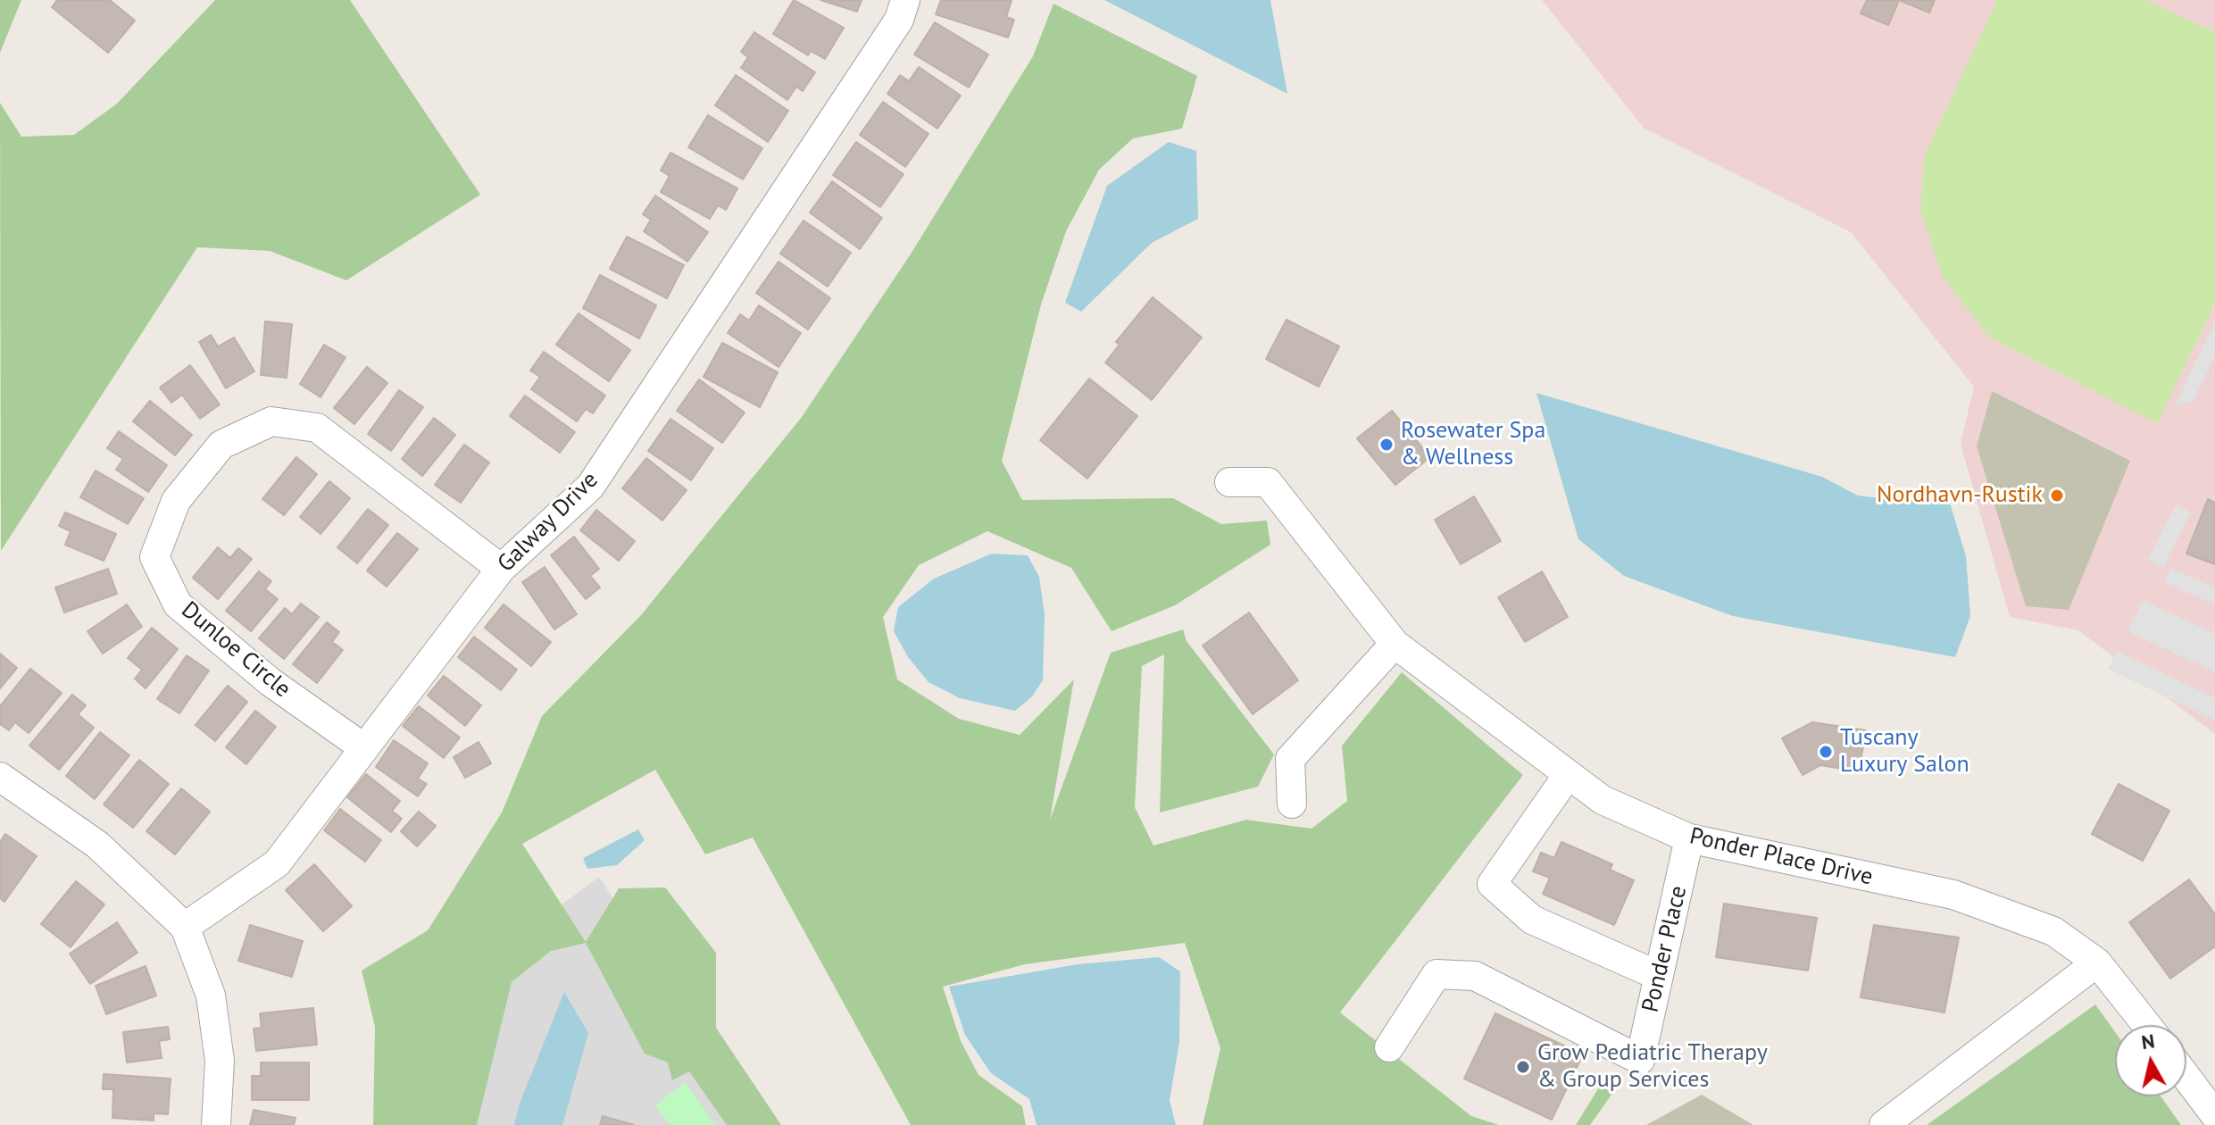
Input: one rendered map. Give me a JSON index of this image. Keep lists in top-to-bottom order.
{
  "streets": {
    "street": [
      "Galway Drive",
      "Dunloe Circle",
      "Ponder Place Drive",
      "Ponder Place"
    ]
  },
  "crossings": [
    ["Galway Drive", "Dunloe Circle"],
    ["Ponder Place Drive", "Ponder Place"]
  ],
  "places": [
    "Rosewater Spa & Wellness",
    "Nordhavn-Rustik",
    "Tuscany Luxury Salon",
    "Grow Pediatric Therapy & Group Services"
  ],
  "north": "top"
}
